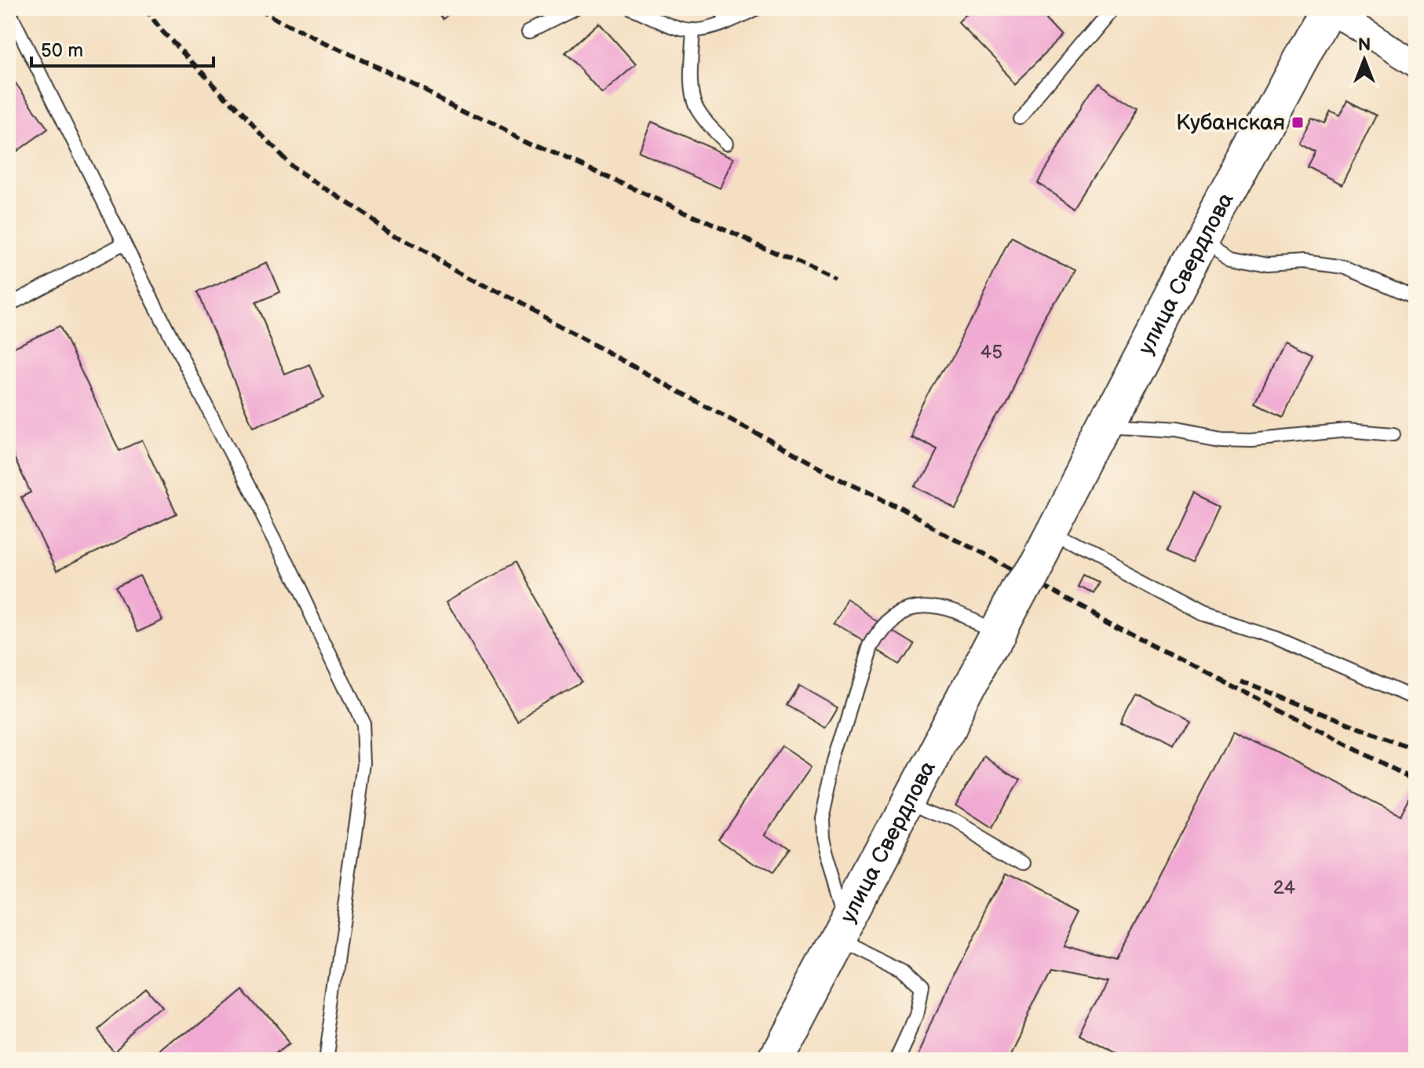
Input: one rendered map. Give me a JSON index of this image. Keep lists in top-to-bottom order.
{
  "streets": {
    "main road": ["улица Свердлова"]
  },
  "places": {
    "transit": ["Кубанская"]
  },
  "house_numbers": ["45", "24"],
  "scale_bar": "50 m",
  "north": "top"
}
